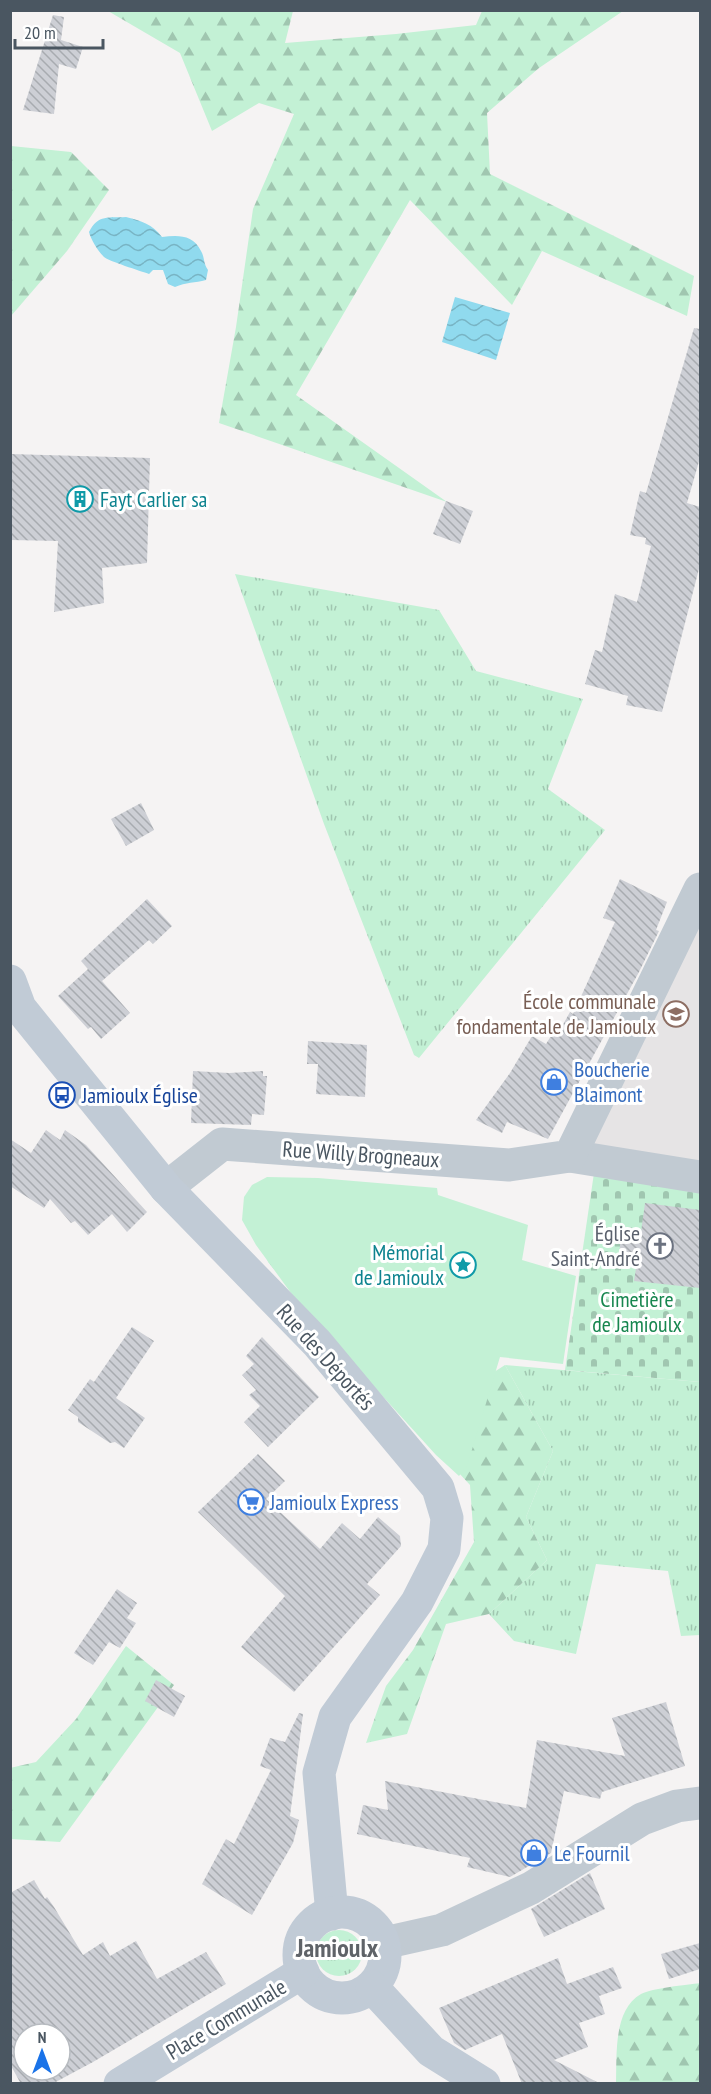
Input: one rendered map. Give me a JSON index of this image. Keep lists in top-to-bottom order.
{
  "streets": {
    "street": ["Rue Willy Brogneaux", "Rue des Déportés", "Place Communale"]
  },
  "crossings": [
    ["Rue Willy Brogneaux", "Rue des Déportés"],
    ["Rue des Déportés", "Place Communale"]
  ],
  "districts": ["Jamioulx"],
  "parks": ["Cimetière de Jamioulx"],
  "places": {
    "building": ["Fayt Carlier sa"],
    "school or university": ["École communale fondamentale de Jamioulx"],
    "shop": ["Boucherie Blaimont", "Le Fournil"],
    "bus stop": ["Jamioulx Église"],
    "church": ["Église Saint-André"],
    "place": ["Mémorial de Jamioulx"],
    "supermarket": ["Jamioulx Express"]
  },
  "scale_bar": "20 m",
  "north": "top"
}
